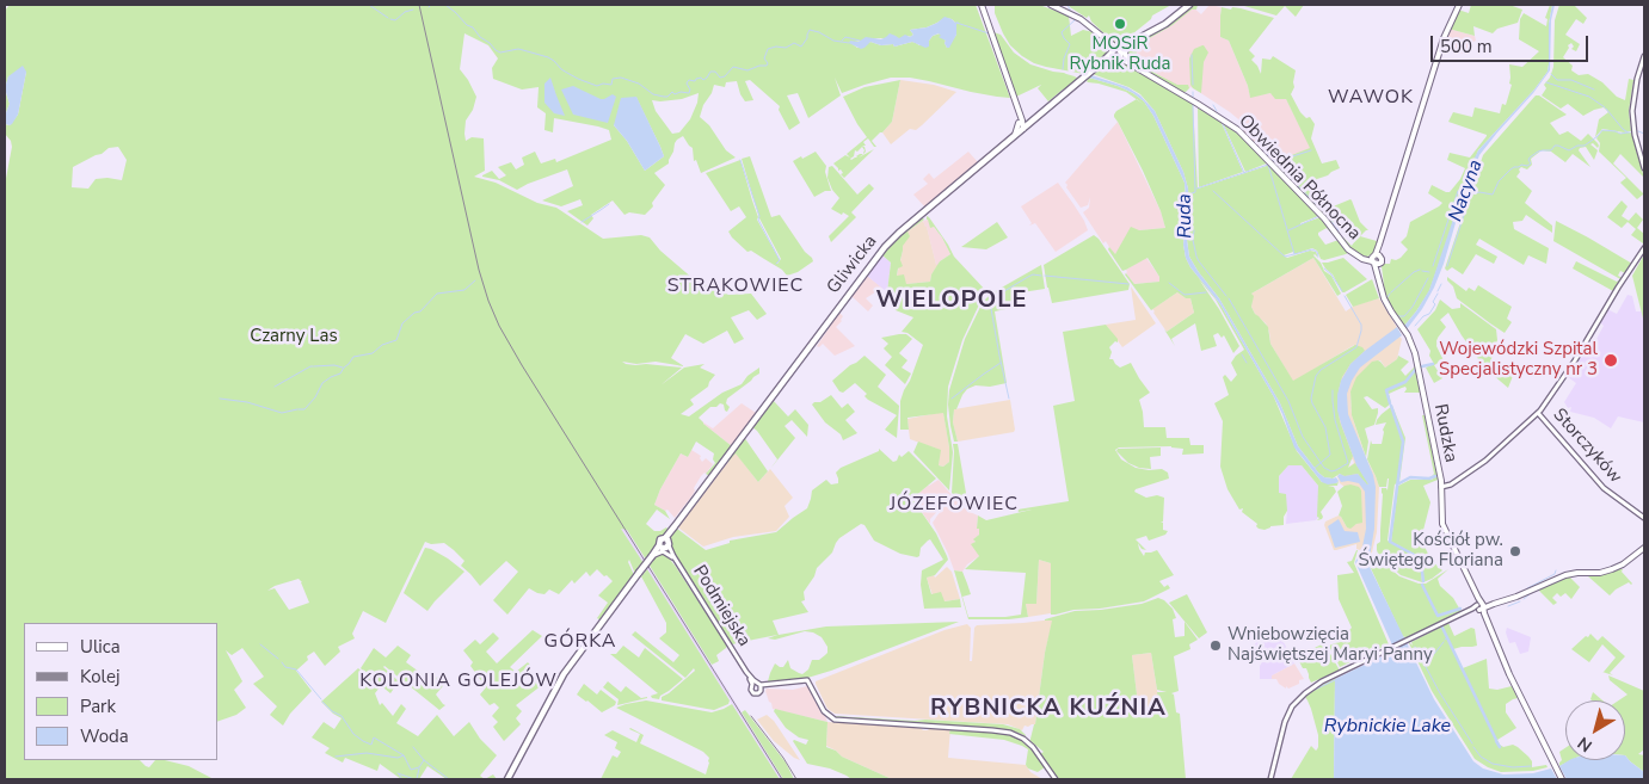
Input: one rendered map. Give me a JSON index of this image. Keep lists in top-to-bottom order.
{
  "streets": {
    "main road": ["Obwiednia Północna", "Gliwicka", "Rudzka"],
    "street": ["Storczyków", "Podmiejska"]
  },
  "crossings": [
    ["Obwiednia Północna", "Gliwicka"],
    ["Obwiednia Północna", "Rudzka"],
    ["Gliwicka", "Podmiejska"]
  ],
  "districts": [
    "WAWOK",
    "STRĄKOWIEC",
    "WIELOPOLE",
    "JÓZEFOWIEC",
    "GÓRKA",
    "KOLONIA GOLEJÓW",
    "RYBNICKA KUŹNIA"
  ],
  "water": ["Nacyna", "Ruda", "Rybnickie Lake"],
  "parks": ["Czarny Las"],
  "places": [
    "MOSiR Rybnik Ruda",
    "Wojewódzki Szpital Specjalistyczny nr 3",
    "Kościół pw. Świętego Floriana",
    "Wniebowzięcia Najświętszej Maryi Panny"
  ],
  "legend": [
    "Ulica",
    "Kolej",
    "Park",
    "Woda"
  ],
  "scale_bar": "500 m",
  "north": "bottom left"
}
